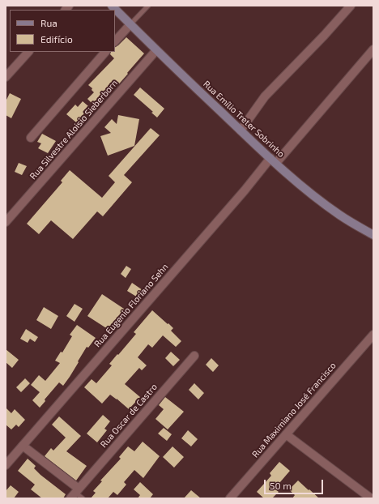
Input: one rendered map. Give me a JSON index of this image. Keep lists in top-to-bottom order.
{
  "streets": {
    "main road": ["Rua Emílio Treter Sobrinho"],
    "street": [
      "Rua Silvestre Aloisio Sieberborn",
      "Rua Eugenio Floriano Sehn",
      "Rua Maximiano José Francisco",
      "Rua Oscar de Castro"
    ]
  },
  "crossings": [
    ["Rua Emílio Treter Sobrinho", "Rua Silvestre Aloisio Sieberborn"],
    ["Rua Emílio Treter Sobrinho", "Rua Eugenio Floriano Sehn"]
  ],
  "legend": ["Rua", "Edifício"],
  "scale_bar": "50 m"
}
